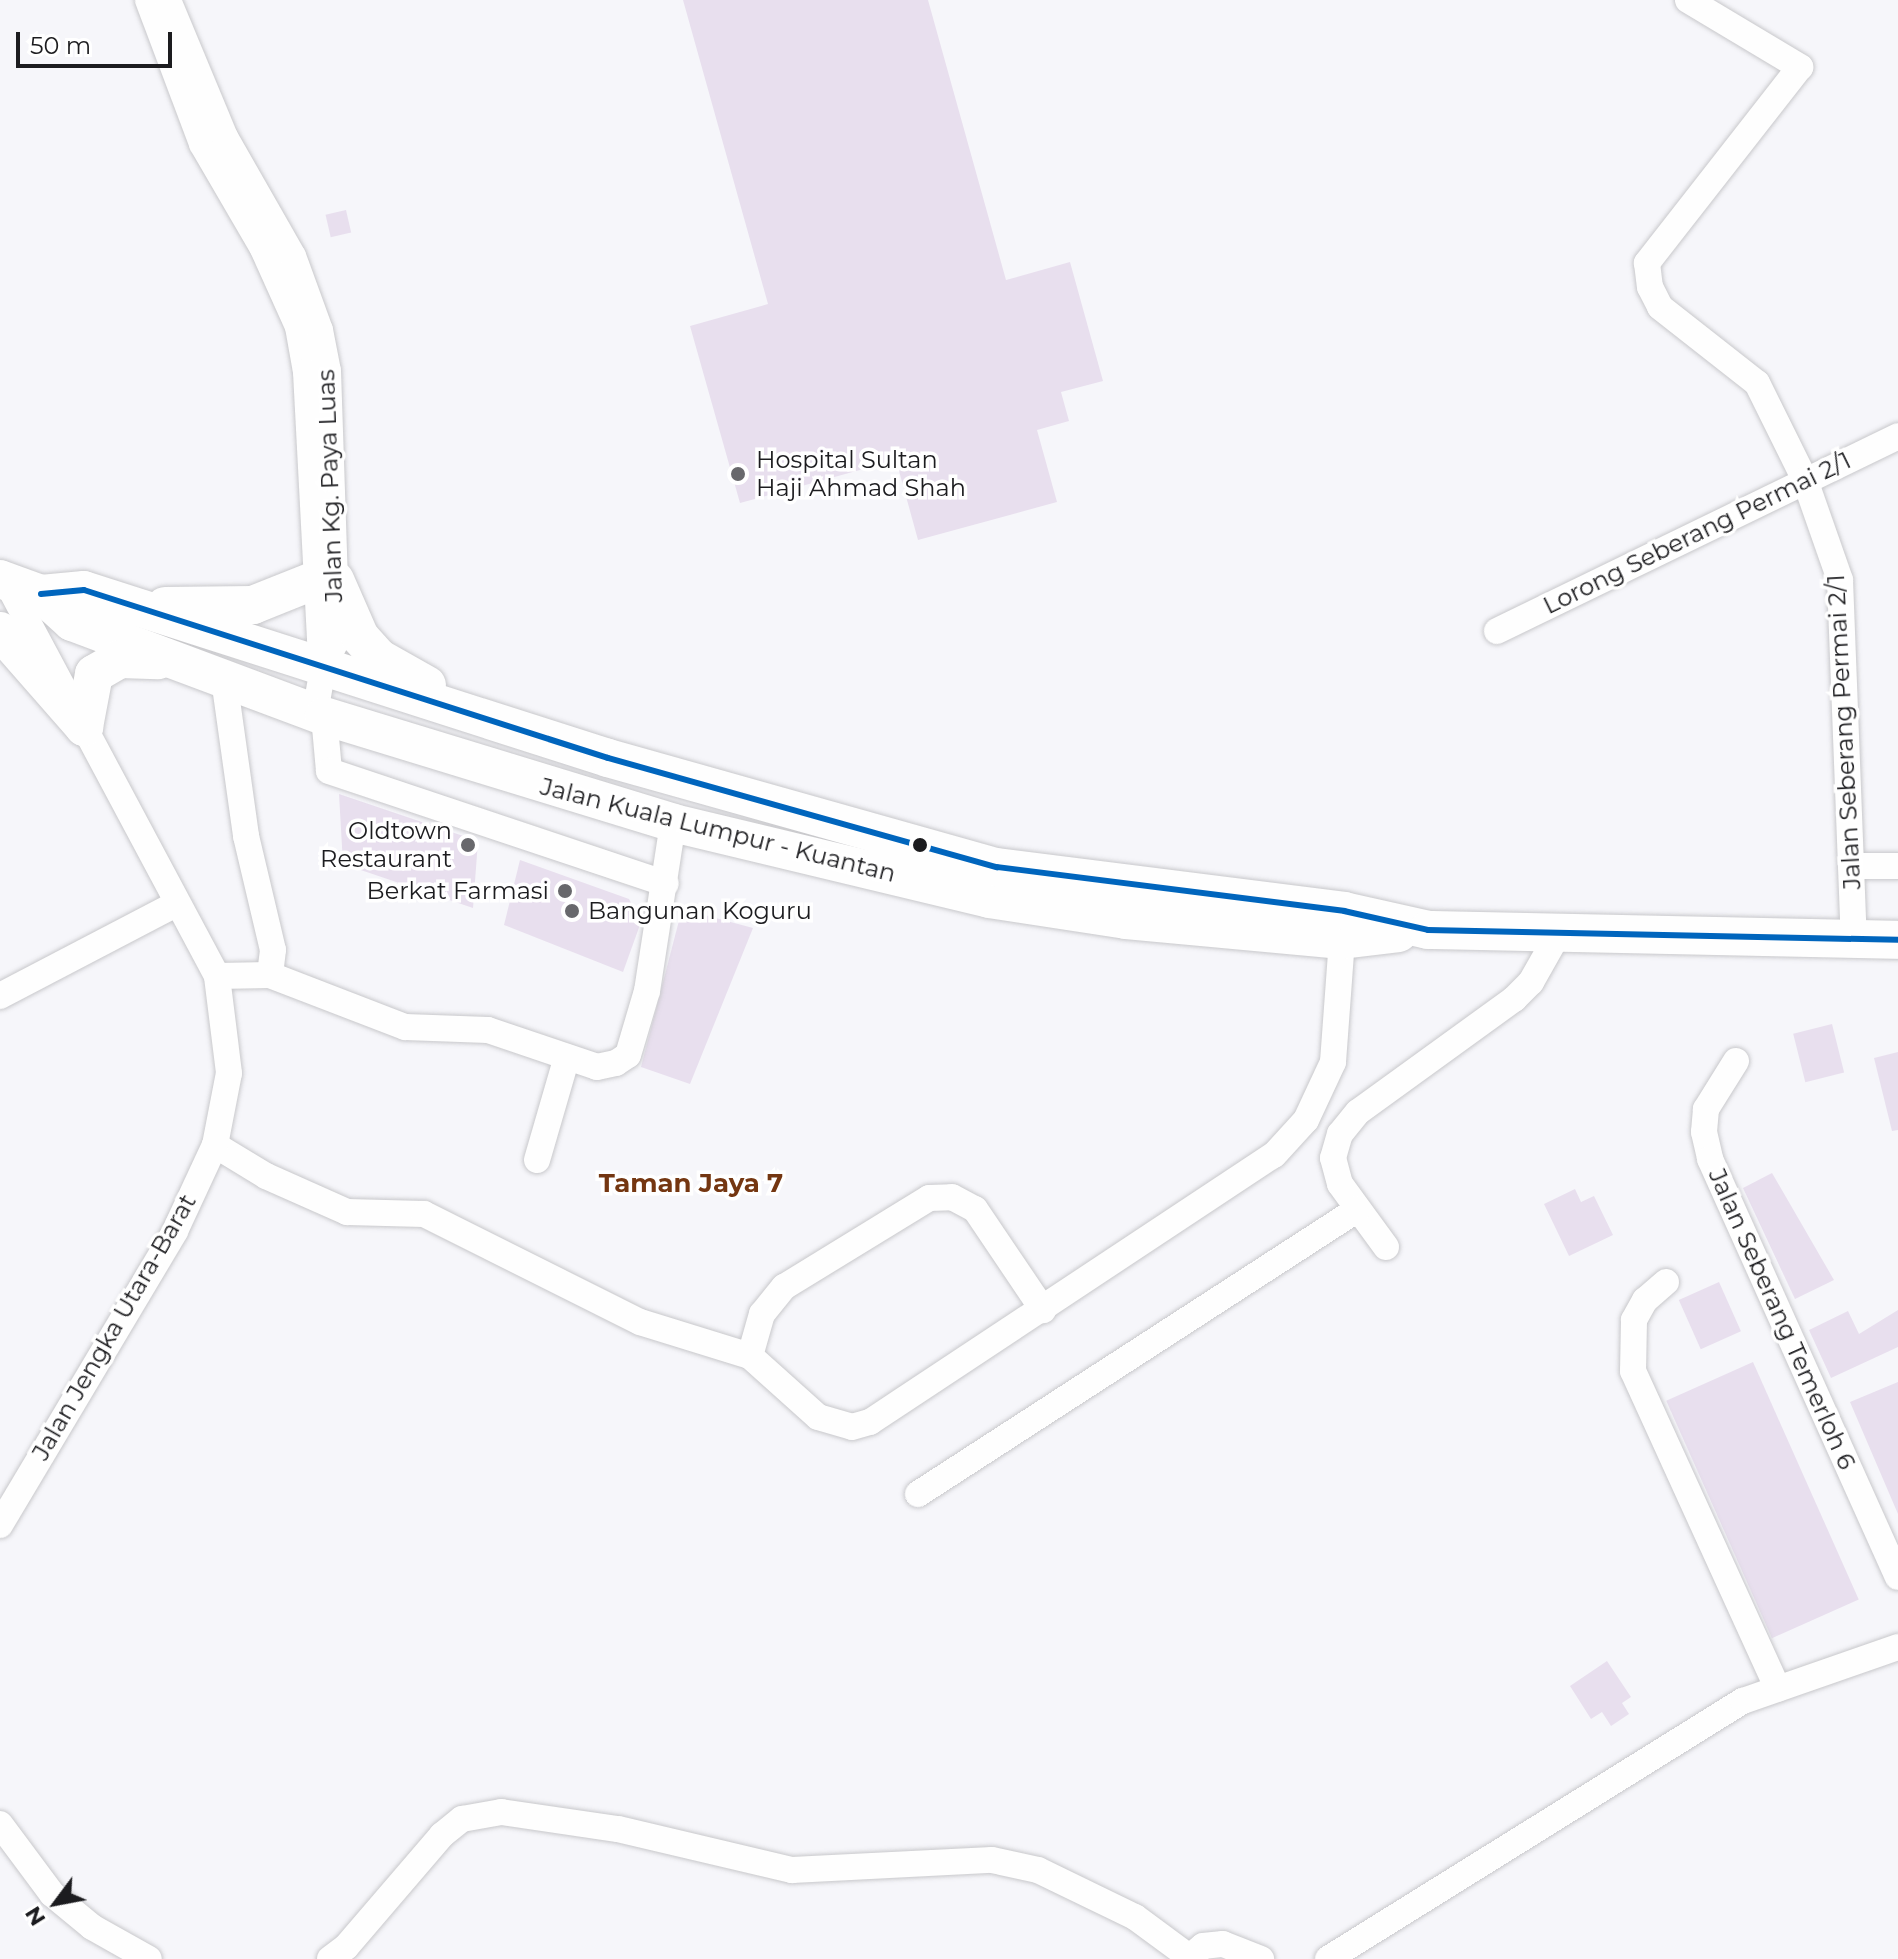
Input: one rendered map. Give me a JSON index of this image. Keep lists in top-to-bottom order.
{
  "streets": {
    "highway": ["Jalan Kuala Lumpur - Kuantan"],
    "street": [
      "Jalan Kg. Paya Luas",
      "Lorong Seberang Permai 2/1",
      "Jalan Seberang Permai 2/1",
      "Jalan Seberang Temerloh 6",
      "Jalan Jengka Utara-Barat"
    ]
  },
  "crossings": [
    ["Jalan Kg. Paya Luas", "Jalan Kuala Lumpur - Kuantan"],
    ["Lorong Seberang Permai 2/1", "Jalan Seberang Permai 2/1"],
    ["Jalan Seberang Permai 2/1", "Jalan Kuala Lumpur - Kuantan"],
    ["Jalan Kuala Lumpur - Kuantan", "Jalan Jengka Utara-Barat"]
  ],
  "districts": ["Taman Jaya 7"],
  "places": [
    "Hospital Sultan Haji Ahmad Shah",
    "Oldtown Restaurant",
    "Berkat Farmasi",
    "Bangunan Koguru"
  ],
  "scale_bar": "50 m",
  "north": "bottom left"
}
